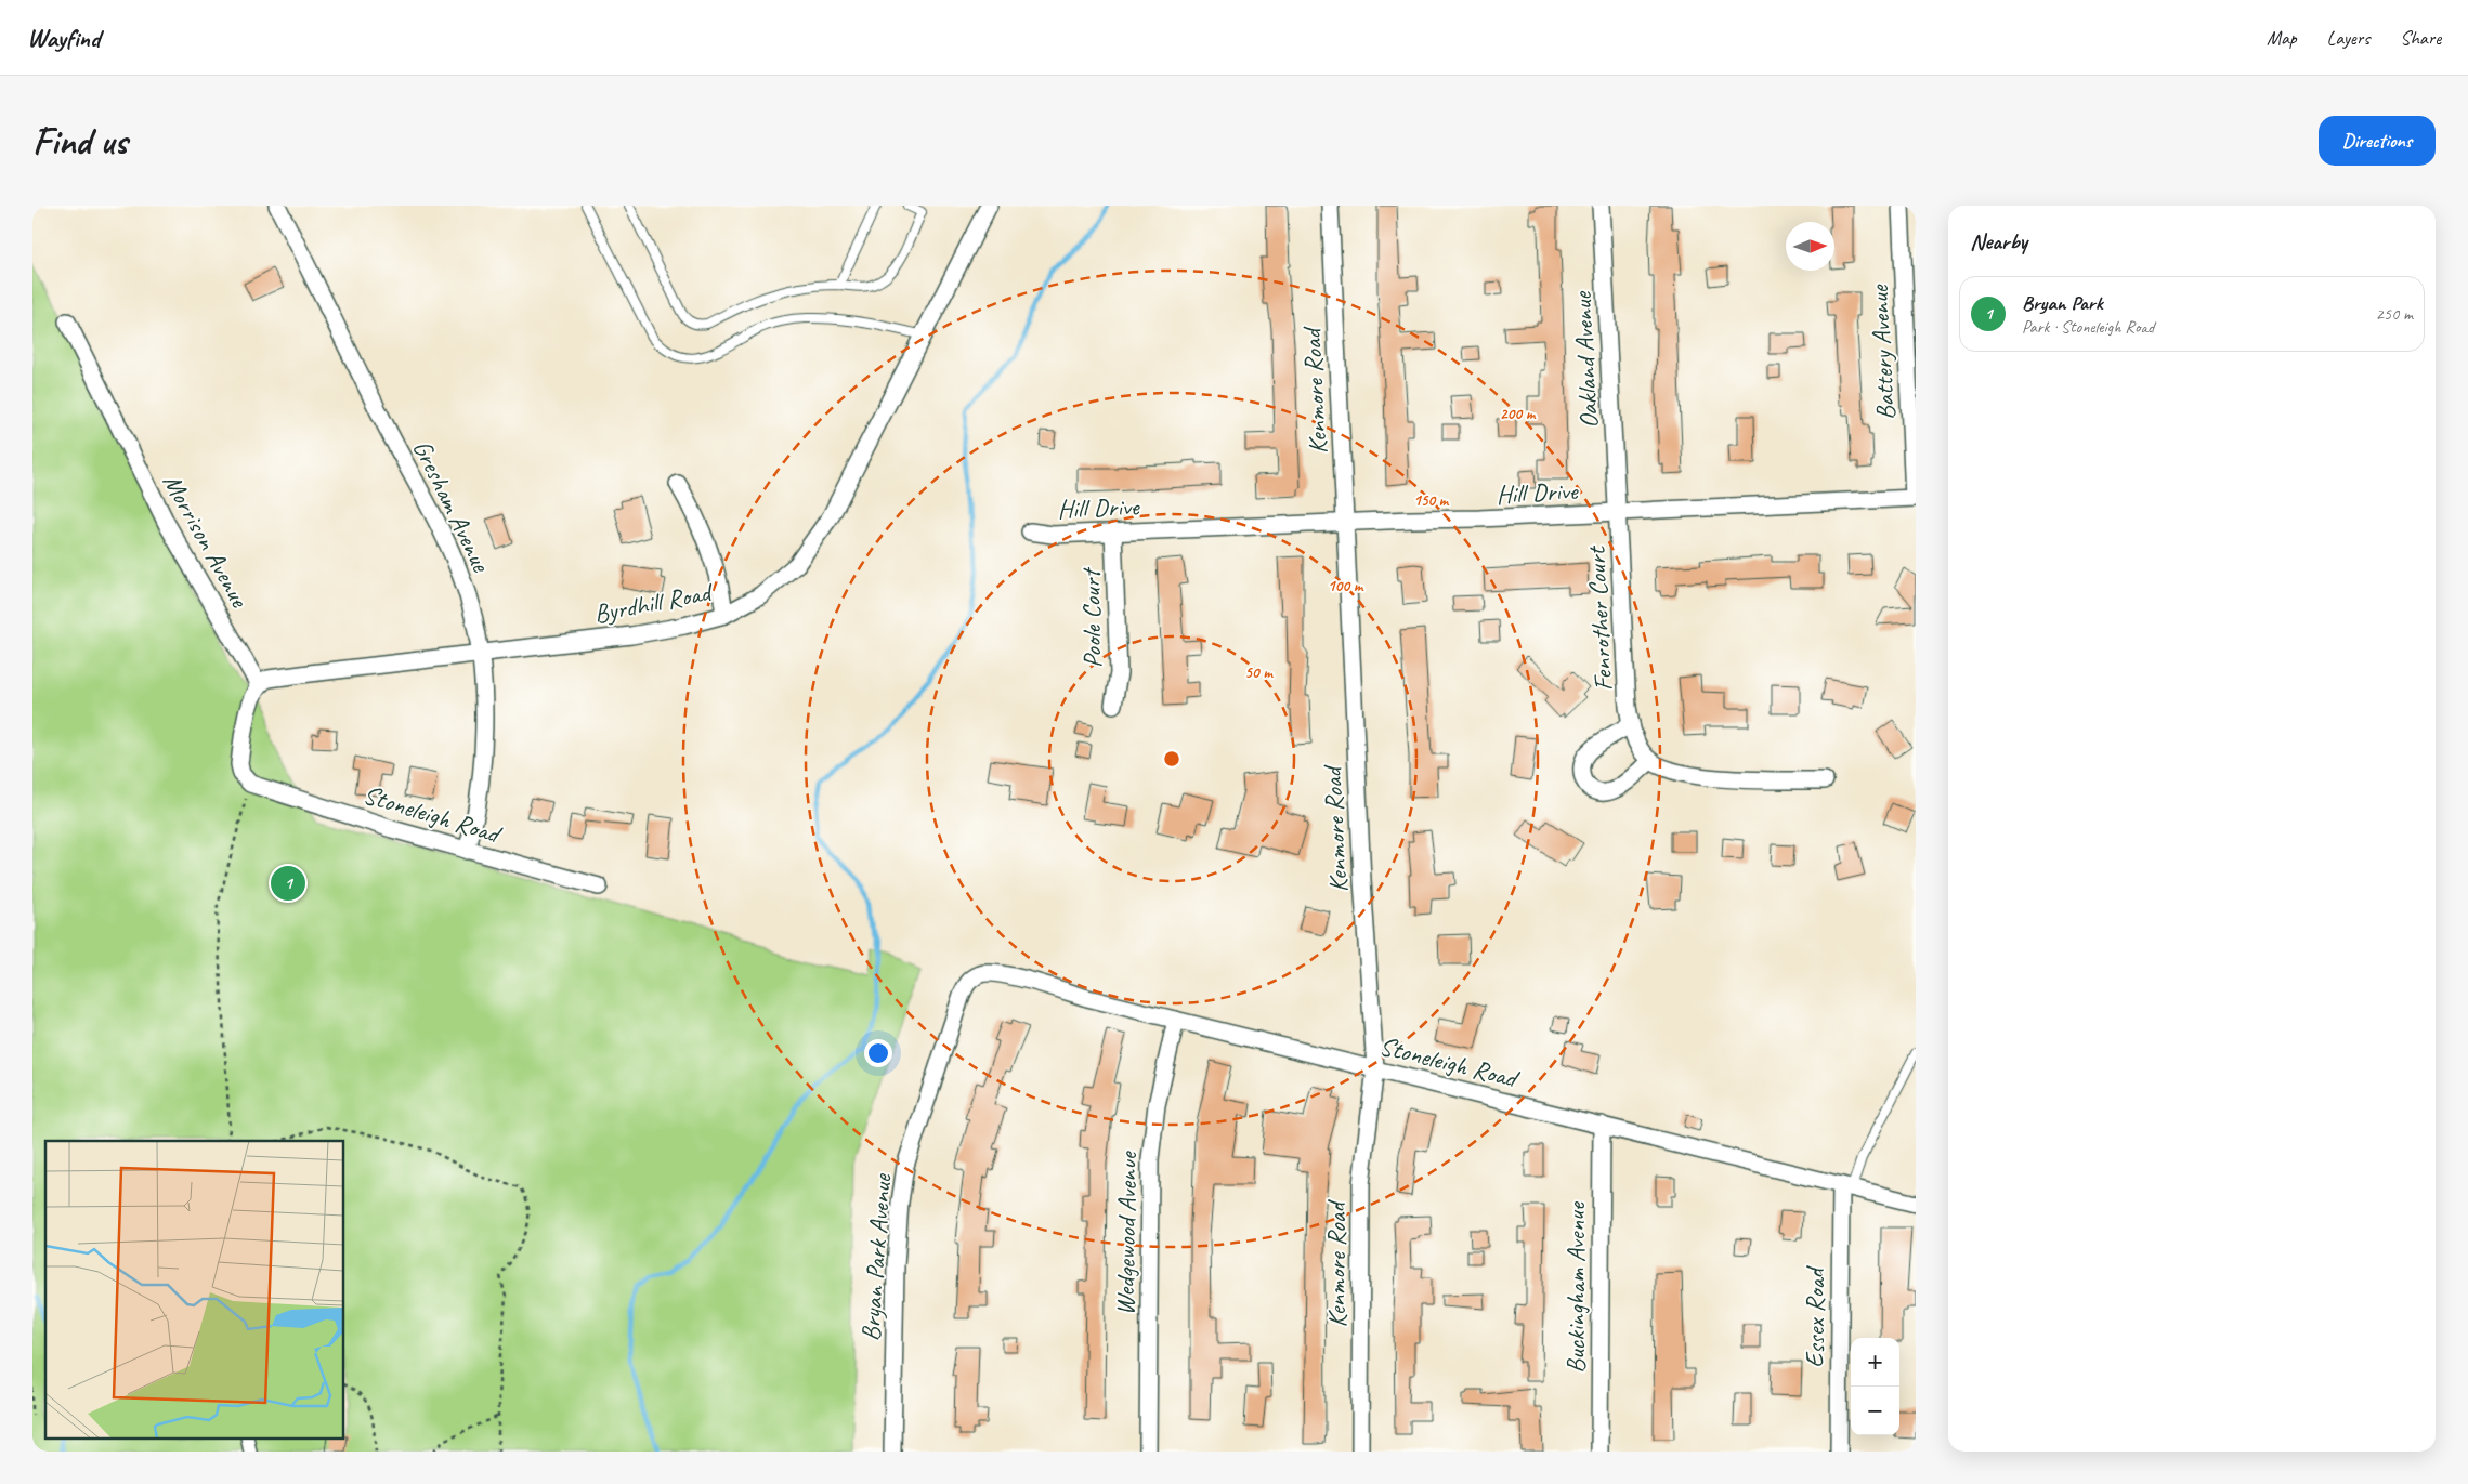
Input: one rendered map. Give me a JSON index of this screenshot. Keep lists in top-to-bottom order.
{
  "streets": {
    "street": [
      "Battery Avenue",
      "Oakland Avenue",
      "Kenmore Road",
      "Hill Drive",
      "Gresham Avenue",
      "Morrison Avenue",
      "Byrdhill Road",
      "Poole Court",
      "Fenrother Court",
      "Stoneleigh Road",
      "Wedgewood Avenue",
      "Bryan Park Avenue",
      "Buckingham Avenue",
      "Essex Road"
    ]
  },
  "crossings": [
    ["Battery Avenue", "Hill Drive"],
    ["Oakland Avenue", "Hill Drive"],
    ["Oakland Avenue", "Fenrother Court"],
    ["Kenmore Road", "Hill Drive"],
    ["Kenmore Road", "Stoneleigh Road"],
    ["Hill Drive", "Poole Court"],
    ["Hill Drive", "Fenrother Court"],
    ["Gresham Avenue", "Byrdhill Road"],
    ["Gresham Avenue", "Stoneleigh Road"],
    ["Morrison Avenue", "Byrdhill Road"],
    ["Stoneleigh Road", "Wedgewood Avenue"],
    ["Stoneleigh Road", "Bryan Park Avenue"],
    ["Stoneleigh Road", "Buckingham Avenue"],
    ["Stoneleigh Road", "Essex Road"]
  ],
  "north": "right",
  "page": {
    "header": "Wayfind",
    "nav": ["Map", "Layers", "Share"],
    "buttons": "Directions",
    "title": "Find us",
    "heading": "Nearby",
    "list": [
      {
        "mark": "1",
        "name": "Bryan Park",
        "note": "Park · Stoneleigh Road",
        "value": "250 m"
      }
    ],
    "pins": "1",
    "map_buttons": ["+", "−"]
  },
  "rings": [
    "200 m",
    "150 m",
    "100 m",
    "50 m"
  ]
}
